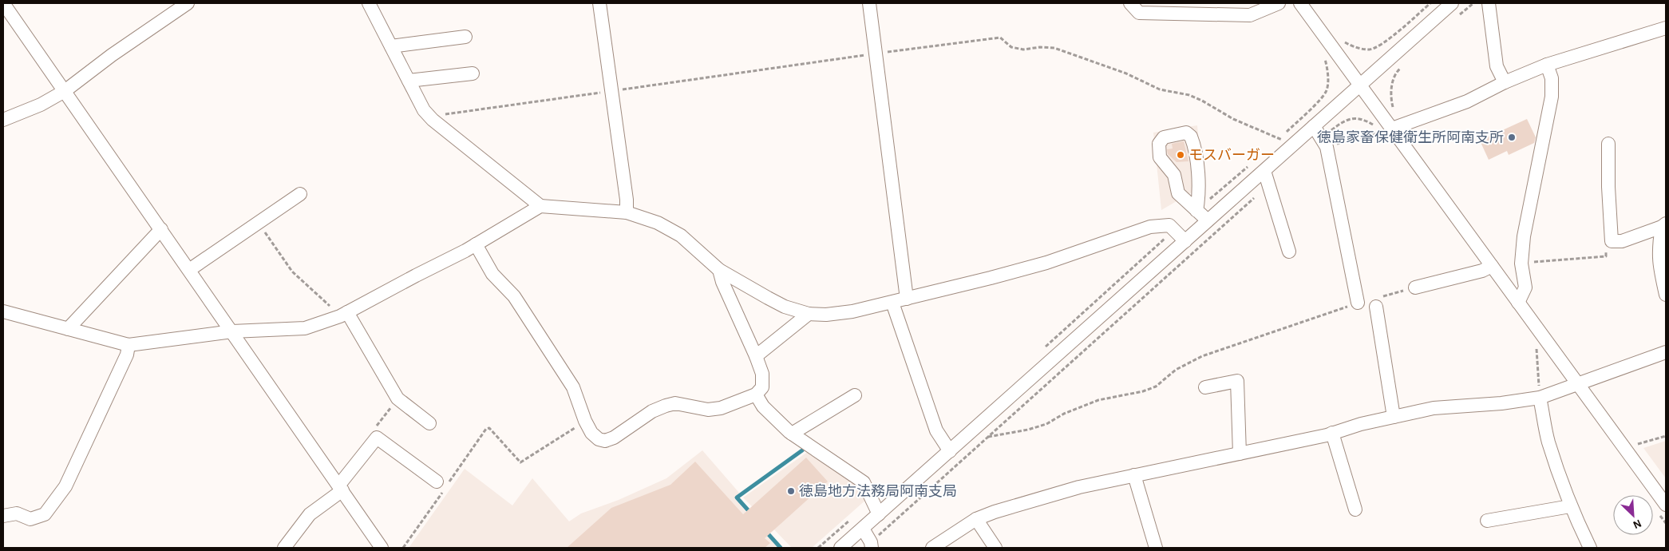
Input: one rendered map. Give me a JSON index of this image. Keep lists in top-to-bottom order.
{
  "places": ["徳島家畜保健衛生所阿南支所", "モスバーガー", "徳島地方法務局阿南支局"],
  "north": "bottom right"
}
